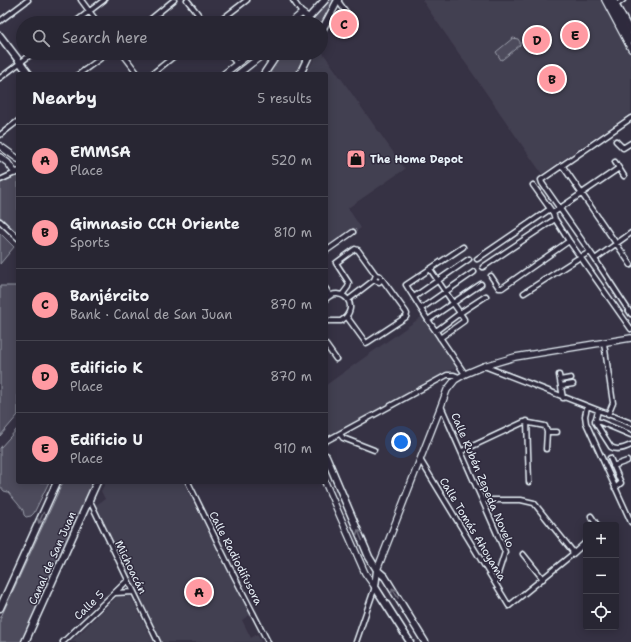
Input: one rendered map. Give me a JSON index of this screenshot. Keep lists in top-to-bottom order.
{
  "streets": {
    "main road": ["Canal de San Juan"],
    "street": [
      "Calle Rubén Zepeda Novelo",
      "Calle Tomás Ahoyama",
      "Calle Radiodifusora",
      "Michoacán",
      "Calle 5"
    ]
  },
  "crossings": [
    ["Calle Rubén Zepeda Novelo", "Calle Tomás Ahoyama"],
    ["Canal de San Juan", "Michoacán"],
    ["Michoacán", "Calle 5"]
  ],
  "places": {
    "shop": ["The Home Depot"]
  },
  "page": {
    "pins": [
      "C",
      "E",
      "D",
      "B",
      "A"
    ],
    "search": "Search here",
    "heading": ["Nearby", "5 results"],
    "list": [
      {
        "mark": "A",
        "name": "EMMSA",
        "note": "Place",
        "value": "520 m"
      },
      {
        "mark": "B",
        "name": "Gimnasio CCH Oriente",
        "note": "Sports",
        "value": "810 m"
      },
      {
        "mark": "C",
        "name": "Banjército",
        "note": "Bank · Canal de San Juan",
        "value": "870 m"
      },
      {
        "mark": "D",
        "name": "Edificio K",
        "note": "Place",
        "value": "870 m"
      },
      {
        "mark": "E",
        "name": "Edificio U",
        "note": "Place",
        "value": "910 m"
      }
    ],
    "map_buttons": ["+", "−"]
  }
}
